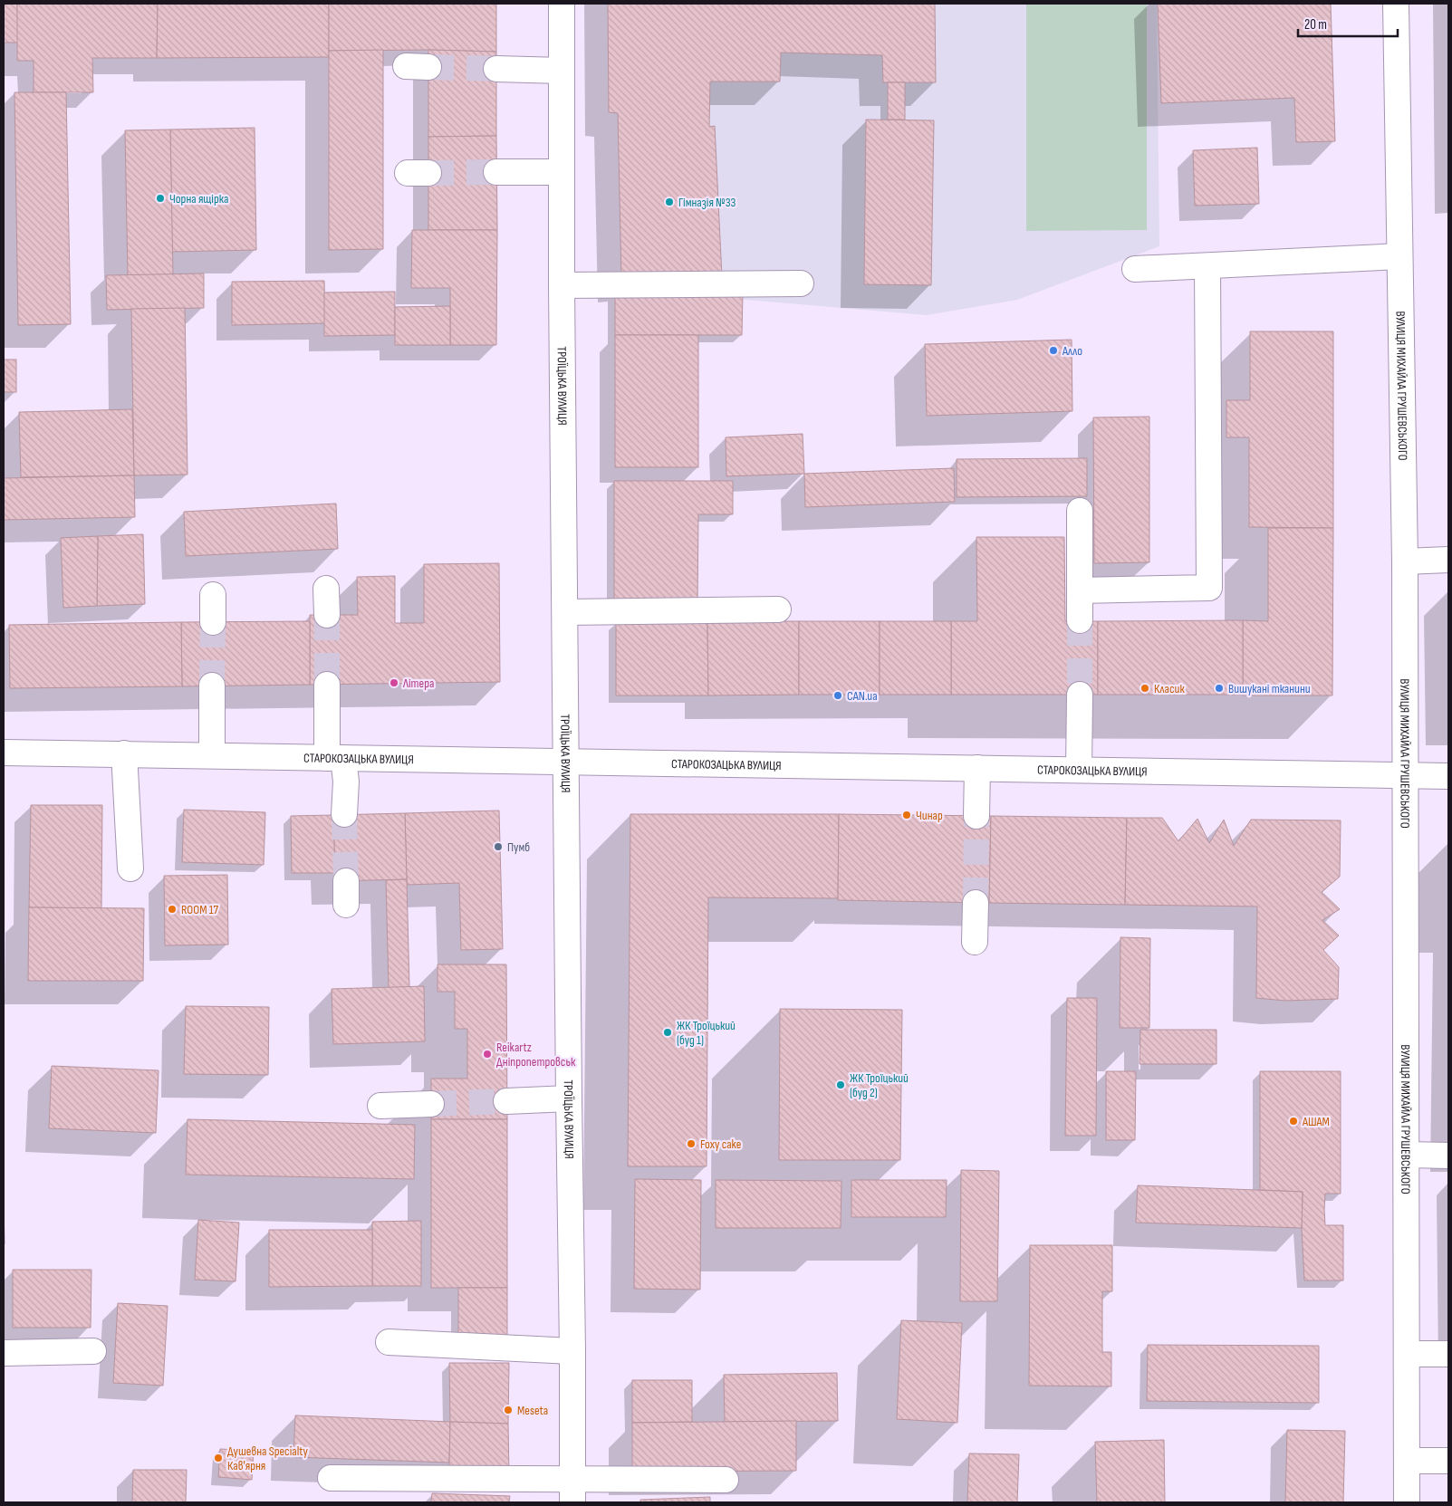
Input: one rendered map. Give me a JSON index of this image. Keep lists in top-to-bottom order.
{
  "streets": {
    "street": ["ТРОЇЦЬКА ВУЛИЦЯ", "ВУЛИЦЯ МИХАЙЛА ГРУШЕВСЬКОГО", "СТАРОКОЗАЦЬКА ВУЛИЦЯ"]
  },
  "crossings": [
    ["ТРОЇЦЬКА ВУЛИЦЯ", "СТАРОКОЗАЦЬКА ВУЛИЦЯ"],
    ["ВУЛИЦЯ МИХАЙЛА ГРУШЕВСЬКОГО", "СТАРОКОЗАЦЬКА ВУЛИЦЯ"]
  ],
  "places": [
    "Чорна ящірка",
    "Гімназія №33",
    "Алло",
    "Літера",
    "Класик",
    "Вишукані тканини",
    "CAN.ua",
    "Чинар",
    "Пумб",
    "ROOM 17",
    "ЖК Троїцький (буд 1)",
    "Reikartz Дніпропетровськ",
    "ЖК Троїцький (буд 2)",
    "АШАМ",
    "Foxy cake",
    "Meseta",
    "Душевна Specialty Кав'ярня"
  ],
  "scale_bar": "20 m"
}
